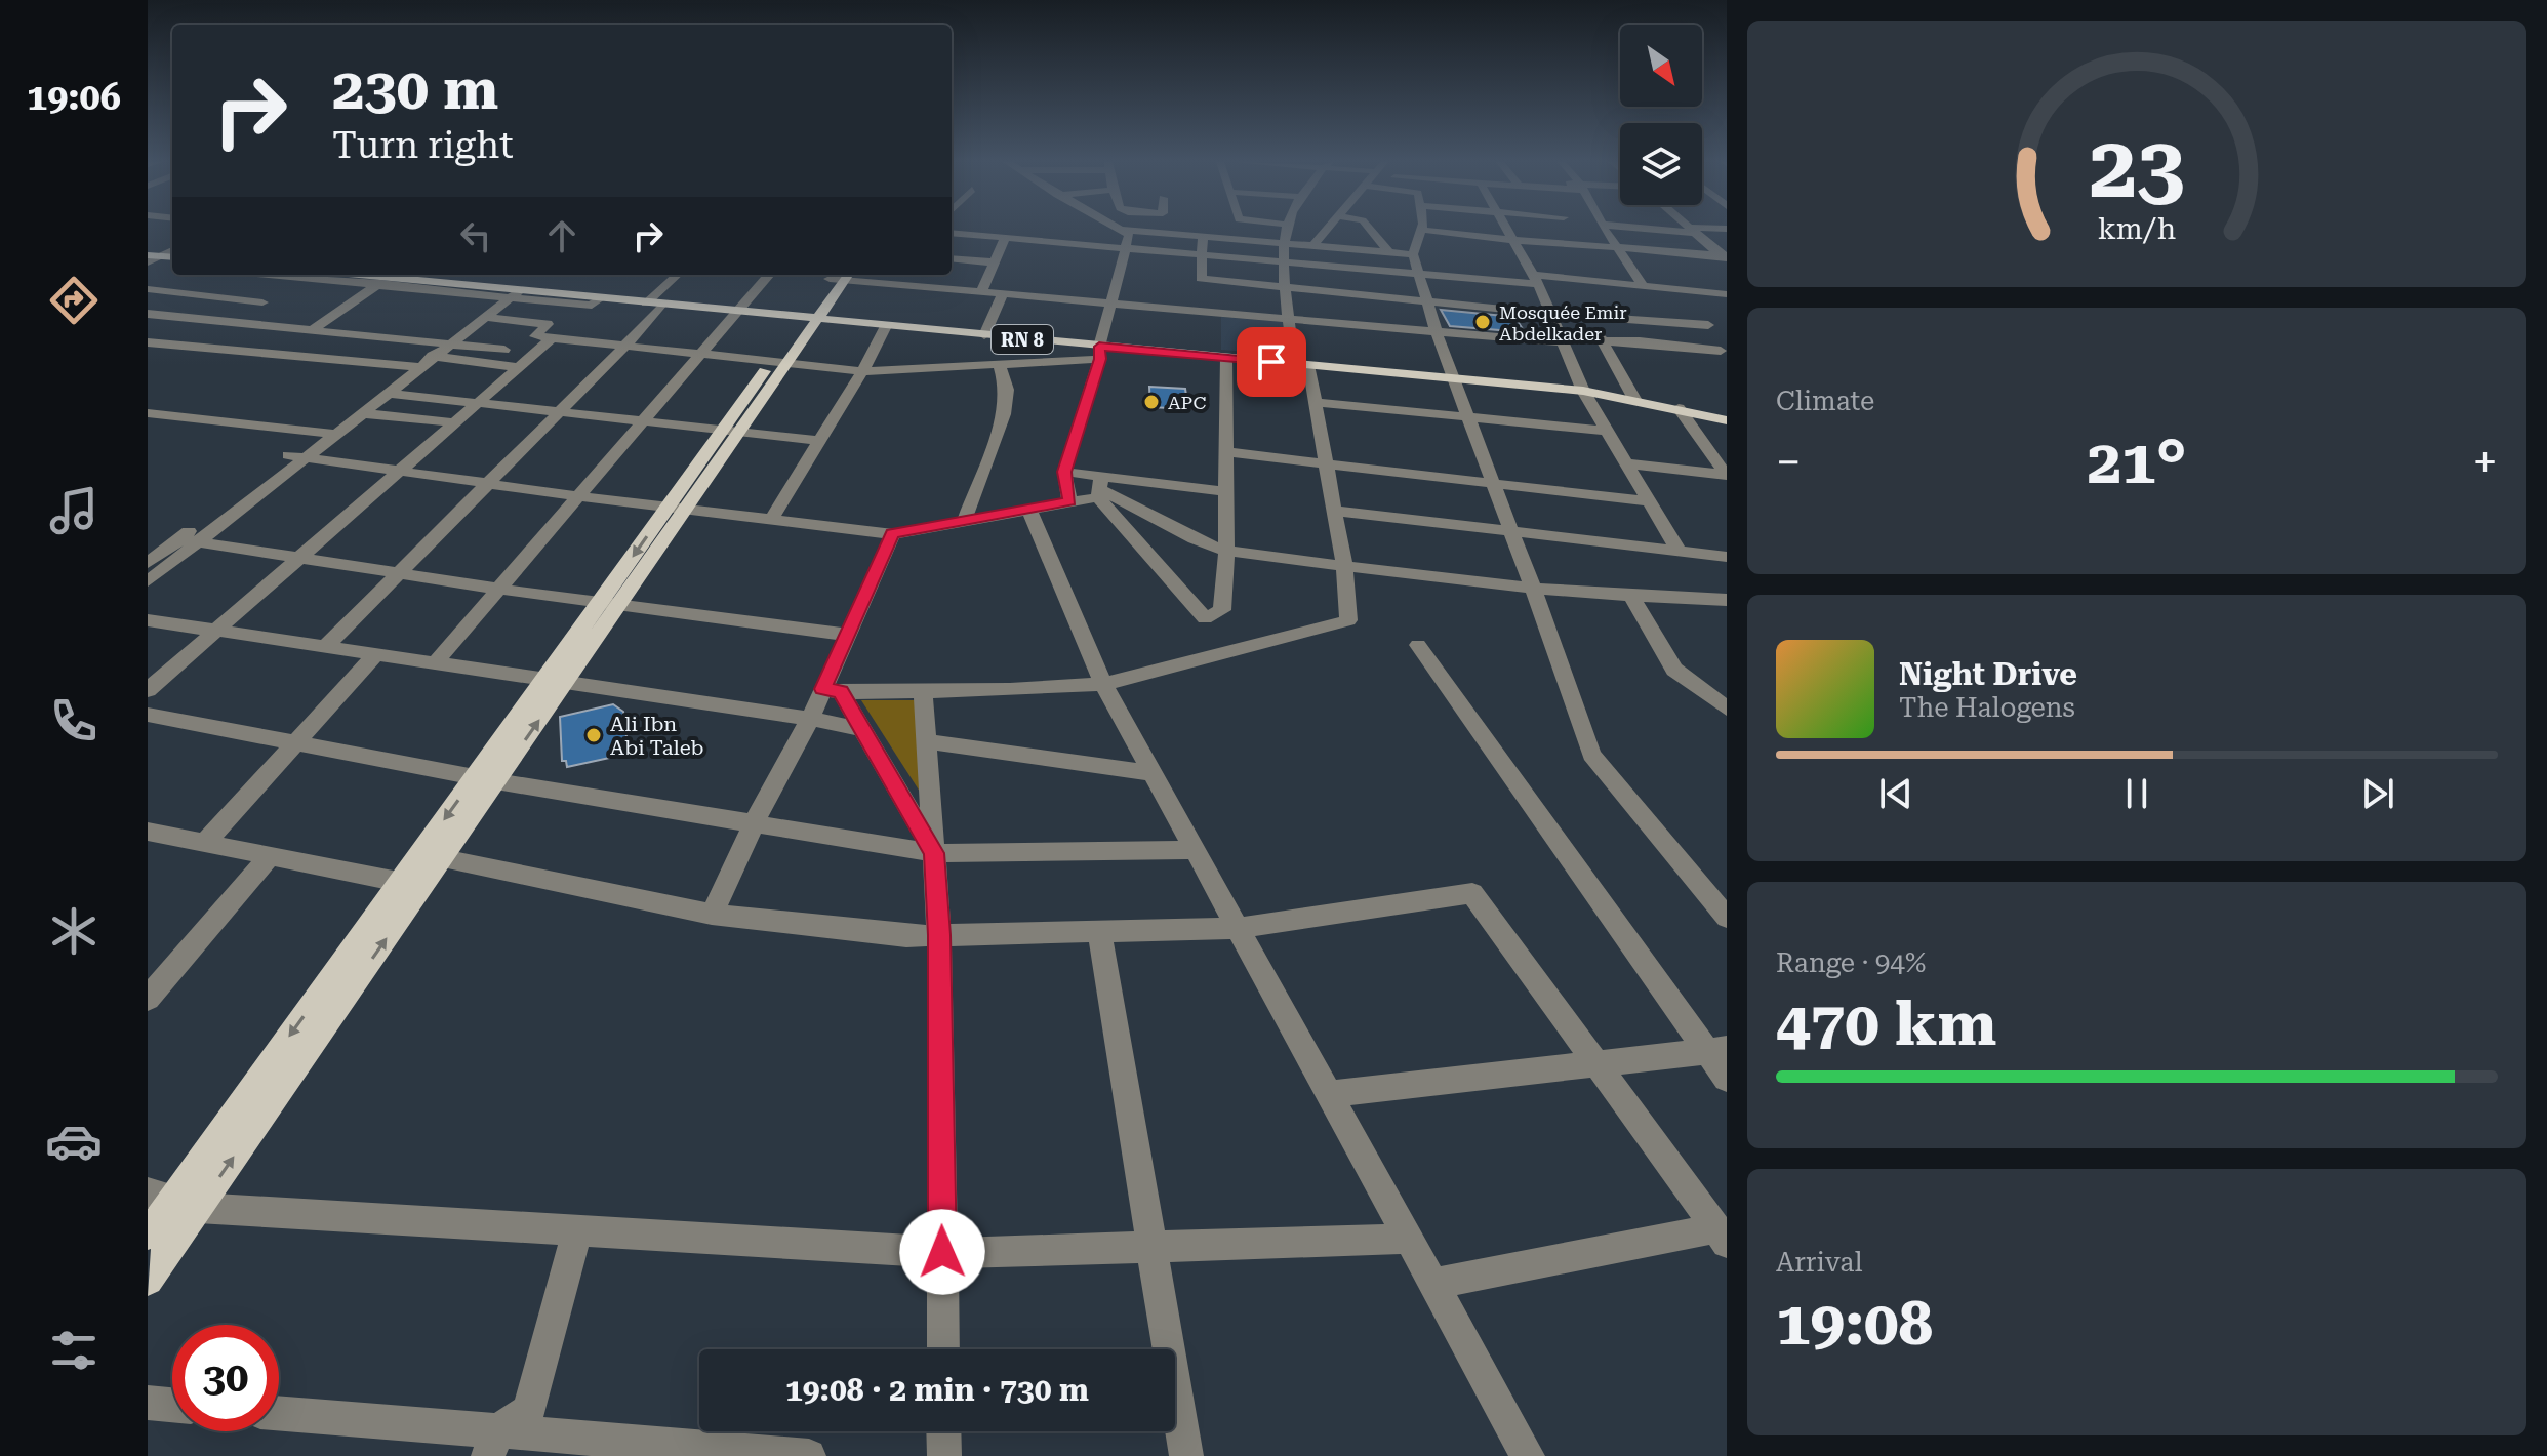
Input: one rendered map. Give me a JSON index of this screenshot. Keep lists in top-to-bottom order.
{
  "streets": {
    "main road": ["RN 8"]
  },
  "places": ["Mosquée Emir Abdelkader", "APC", "Ali Ibn Abi Taleb"],
  "north": "bottom right",
  "page": {
    "tabs": "19:06",
    "turn": ["230 m", "Turn right"],
    "tile": [
      "Climate",
      ["Range · 94%", "470 km"],
      ["Arrival", "19:08"]
    ],
    "heat": ["−", "21°", "+"],
    "song": ["Night Drive", "The Halogens"],
    "limit": "30",
    "trip": "19:08 · 2 min · 730 m",
    "gauge": ["23", "km/h"]
  }
}
